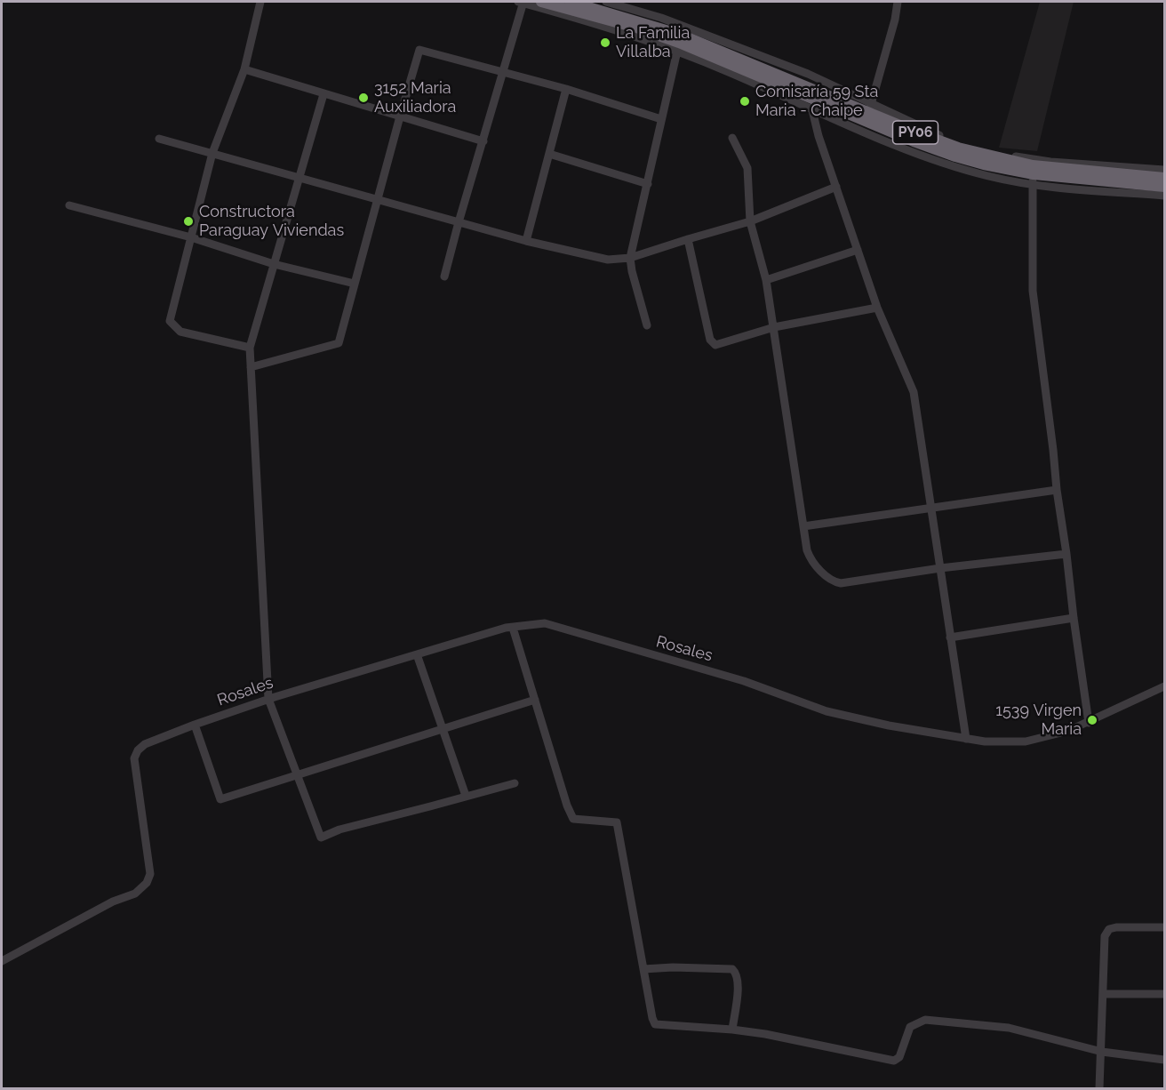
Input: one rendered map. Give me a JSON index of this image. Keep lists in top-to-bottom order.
{
  "streets": {
    "highway": ["PY06"],
    "street": ["Rosales"]
  },
  "places": [
    "La Familia Villalba",
    "3152 Maria Auxiliadora",
    "Comisaría 59 Sta Maria - Chaipe",
    "Constructora Paraguay Viviendas",
    "1539 Virgen Maria"
  ]
}
